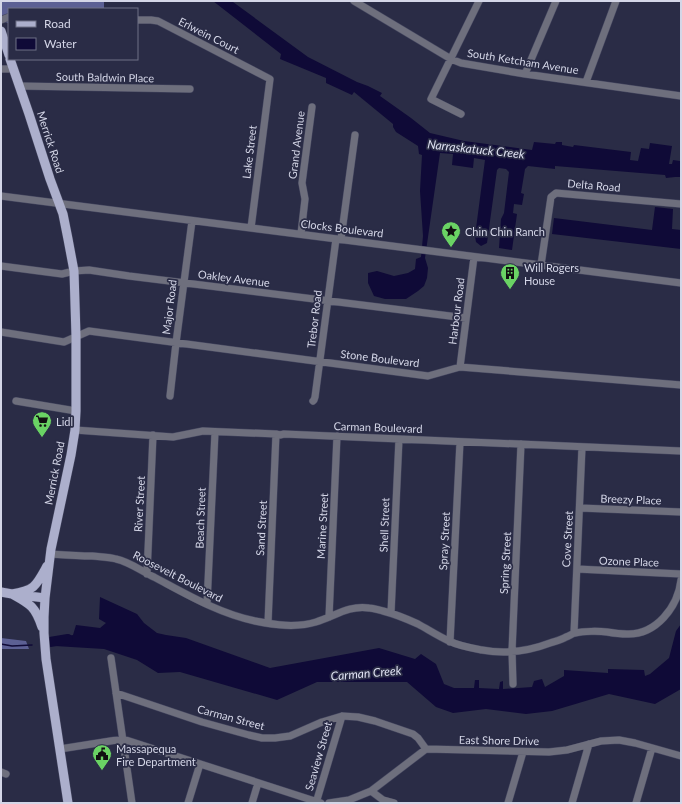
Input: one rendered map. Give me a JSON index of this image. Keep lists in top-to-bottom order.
{
  "streets": {
    "main road": ["Merrick Road"],
    "street": [
      "Erlwein Court",
      "South Ketcham Avenue",
      "South Baldwin Place",
      "Grand Avenue",
      "Lake Street",
      "Delta Road",
      "Clocks Boulevard",
      "Oakley Avenue",
      "Major Road",
      "Harbour Road",
      "Trebor Road",
      "Stone Boulevard",
      "Carman Boulevard",
      "Breezy Place",
      "River Street",
      "Beach Street",
      "Shell Street",
      "Marine Street",
      "Sand Street",
      "Cove Street",
      "Spray Street",
      "Ozone Place",
      "Spring Street",
      "Roosevelt Boulevard",
      "Carman Street",
      "East Shore Drive",
      "Seaview Street"
    ]
  },
  "crossings": [
    ["Erlwein Court", "Lake Street"],
    ["South Baldwin Place", "Merrick Road"],
    ["Merrick Road", "Clocks Boulevard"],
    ["Merrick Road", "Oakley Avenue"],
    ["Merrick Road", "Stone Boulevard"],
    ["Merrick Road", "Carman Boulevard"],
    ["Merrick Road", "Roosevelt Boulevard"],
    ["Grand Avenue", "Clocks Boulevard"],
    ["Lake Street", "Clocks Boulevard"],
    ["Delta Road", "Clocks Boulevard"],
    ["Clocks Boulevard", "Major Road"],
    ["Clocks Boulevard", "Harbour Road"],
    ["Clocks Boulevard", "Trebor Road"],
    ["Oakley Avenue", "Major Road"],
    ["Oakley Avenue", "Harbour Road"],
    ["Oakley Avenue", "Trebor Road"],
    ["Major Road", "Stone Boulevard"],
    ["Harbour Road", "Stone Boulevard"],
    ["Trebor Road", "Stone Boulevard"],
    ["Carman Boulevard", "River Street"],
    ["Carman Boulevard", "Beach Street"],
    ["Carman Boulevard", "Shell Street"],
    ["Carman Boulevard", "Marine Street"],
    ["Carman Boulevard", "Sand Street"],
    ["Carman Boulevard", "Cove Street"],
    ["Carman Boulevard", "Spray Street"],
    ["Carman Boulevard", "Spring Street"],
    ["Breezy Place", "Cove Street"],
    ["River Street", "Roosevelt Boulevard"],
    ["Beach Street", "Roosevelt Boulevard"],
    ["Shell Street", "Roosevelt Boulevard"],
    ["Marine Street", "Roosevelt Boulevard"],
    ["Sand Street", "Roosevelt Boulevard"],
    ["Cove Street", "Ozone Place"],
    ["Cove Street", "Roosevelt Boulevard"],
    ["Spray Street", "Roosevelt Boulevard"],
    ["Spring Street", "Roosevelt Boulevard"],
    ["Carman Street", "East Shore Drive"],
    ["Carman Street", "Seaview Street"]
  ],
  "water": ["Narraskatuck Creek", "Carman Creek"],
  "places": {
    "place": ["Chin Chin Ranch"],
    "building": ["Will Rogers House"],
    "supermarket": ["Lidl"],
    "public building": ["Massapequa Fire Department"]
  },
  "legend": ["Road", "Water"]
}
